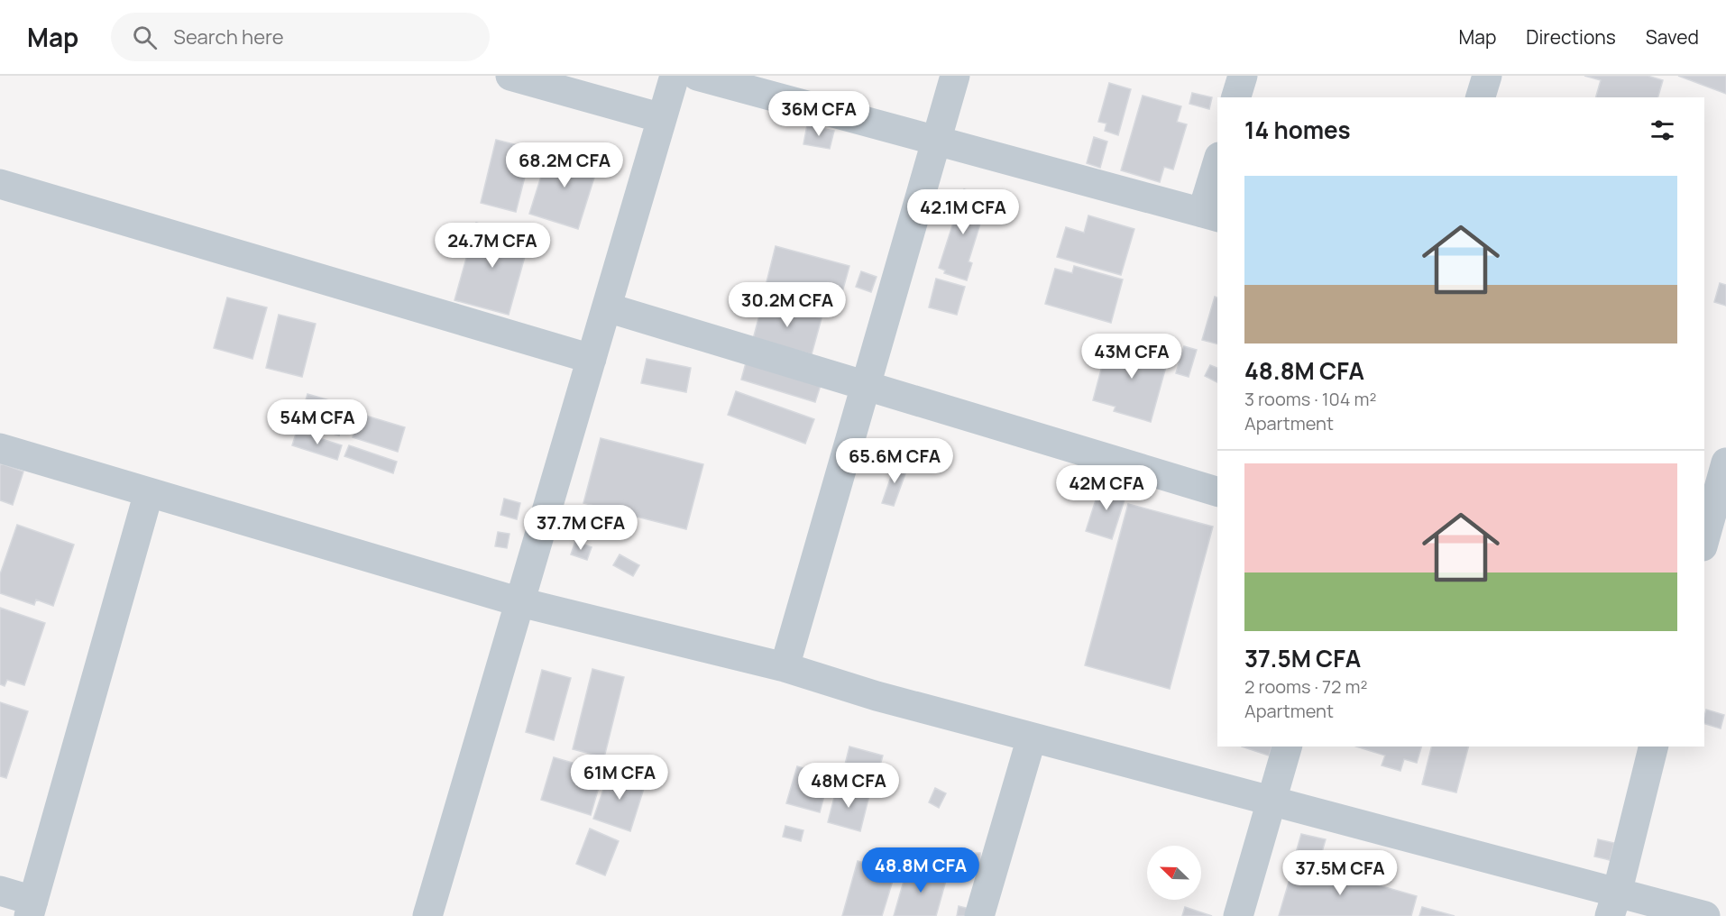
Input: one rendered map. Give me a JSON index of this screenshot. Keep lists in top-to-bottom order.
{
  "north": "top left",
  "page": {
    "header": "Map",
    "search": "Search here",
    "nav": ["Map", "Directions", "Saved"],
    "price": [
      "36M CFA",
      "68.2M CFA",
      "42.1M CFA",
      "24.7M CFA",
      "30.2M CFA",
      "43M CFA",
      "54M CFA",
      "65.6M CFA",
      "42M CFA",
      "37.7M CFA",
      "61M CFA",
      "48M CFA",
      "48.8M CFA",
      "37.5M CFA"
    ],
    "heading": "14 homes",
    "list": [
      {
        "name": "48.8M CFA",
        "note": "3 rooms · 104 m² · Apartment"
      },
      {
        "name": "37.5M CFA",
        "note": "2 rooms · 72 m² · Apartment"
      }
    ]
  }
}
